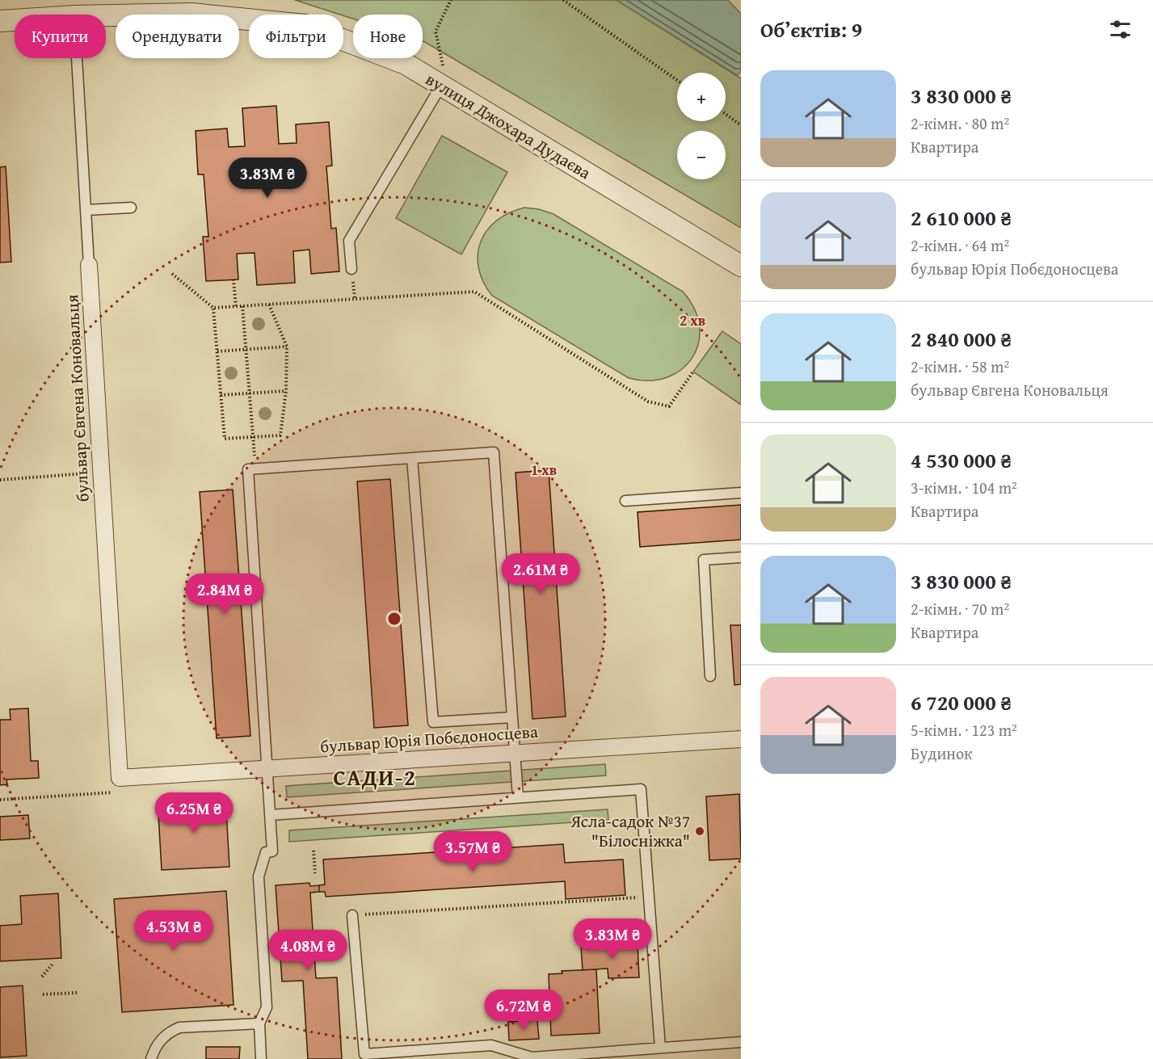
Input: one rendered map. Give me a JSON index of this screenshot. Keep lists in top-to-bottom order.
{
  "streets": {
    "street": ["вулиця Джохара Дудаєва", "бульвар Євгена Коновальця", "бульвар Юрія Побєдоносцева"]
  },
  "crossings": [
    ["бульвар Євгена Коновальця", "бульвар Юрія Побєдоносцева"]
  ],
  "districts": ["САДИ-2"],
  "places": ["Ясла-садок №37 \"Білосніжка\""],
  "page": {
    "heading": "Об’єктів: 9",
    "chip": [
      "Купити",
      "Орендувати",
      "Фільтри",
      "Нове"
    ],
    "list": [
      {
        "name": "3 830 000 ₴",
        "note": "2-кімн. · 80 m² · Квартира"
      },
      {
        "name": "2 610 000 ₴",
        "note": "2-кімн. · 64 m² · бульвар Юрія Побєдоносцева"
      },
      {
        "name": "2 840 000 ₴",
        "note": "2-кімн. · 58 m² · бульвар Євгена Коновальця"
      },
      {
        "name": "4 530 000 ₴",
        "note": "3-кімн. · 104 m² · Квартира"
      },
      {
        "name": "3 830 000 ₴",
        "note": "2-кімн. · 70 m² · Квартира"
      },
      {
        "name": "6 720 000 ₴",
        "note": "5-кімн. · 123 m² · Будинок"
      }
    ],
    "map_buttons": ["+", "−"],
    "price": [
      "3.83M ₴",
      "2.61M ₴",
      "2.84M ₴",
      "6.25M ₴",
      "3.57M ₴",
      "4.53M ₴",
      "3.83M ₴",
      "4.08M ₴",
      "6.72M ₴"
    ]
  },
  "rings": ["2 хв", "1 хв"]
}
